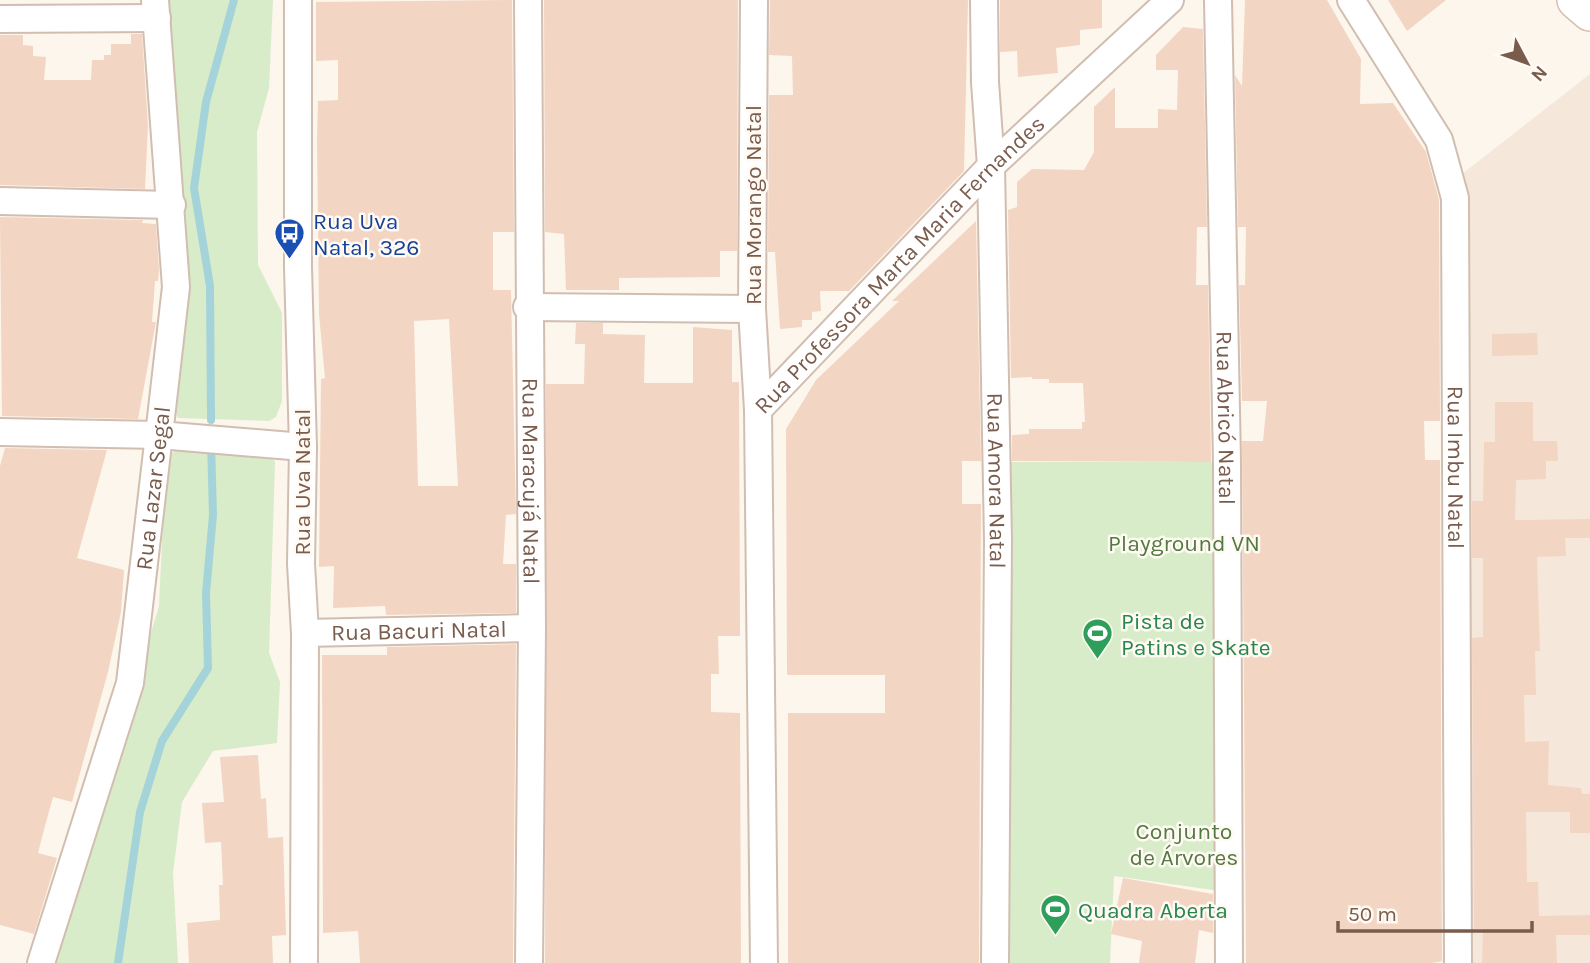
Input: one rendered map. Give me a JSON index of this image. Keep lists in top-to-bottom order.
{
  "streets": {
    "street": [
      "Rua Morango Natal",
      "Rua Professora Marta Maria Fernandes",
      "Rua Abricó Natal",
      "Rua Imbu Natal",
      "Rua Amora Natal",
      "Rua Uva Natal",
      "Rua Maracujá Natal",
      "Rua Lazar Segal",
      "Rua Bacuri Natal"
    ]
  },
  "crossings": [
    ["Rua Morango Natal", "Rua Professora Marta Maria Fernandes"],
    ["Rua Professora Marta Maria Fernandes", "Rua Amora Natal"],
    ["Rua Uva Natal", "Rua Bacuri Natal"],
    ["Rua Maracujá Natal", "Rua Bacuri Natal"]
  ],
  "parks": ["Playground VN", "Conjunto de Árvores"],
  "places": {
    "bus stop": ["Rua Uva Natal, 326"],
    "sports": ["Pista de Patins e Skate", "Quadra Aberta"]
  },
  "scale_bar": "50 m",
  "north": "bottom right"
}
